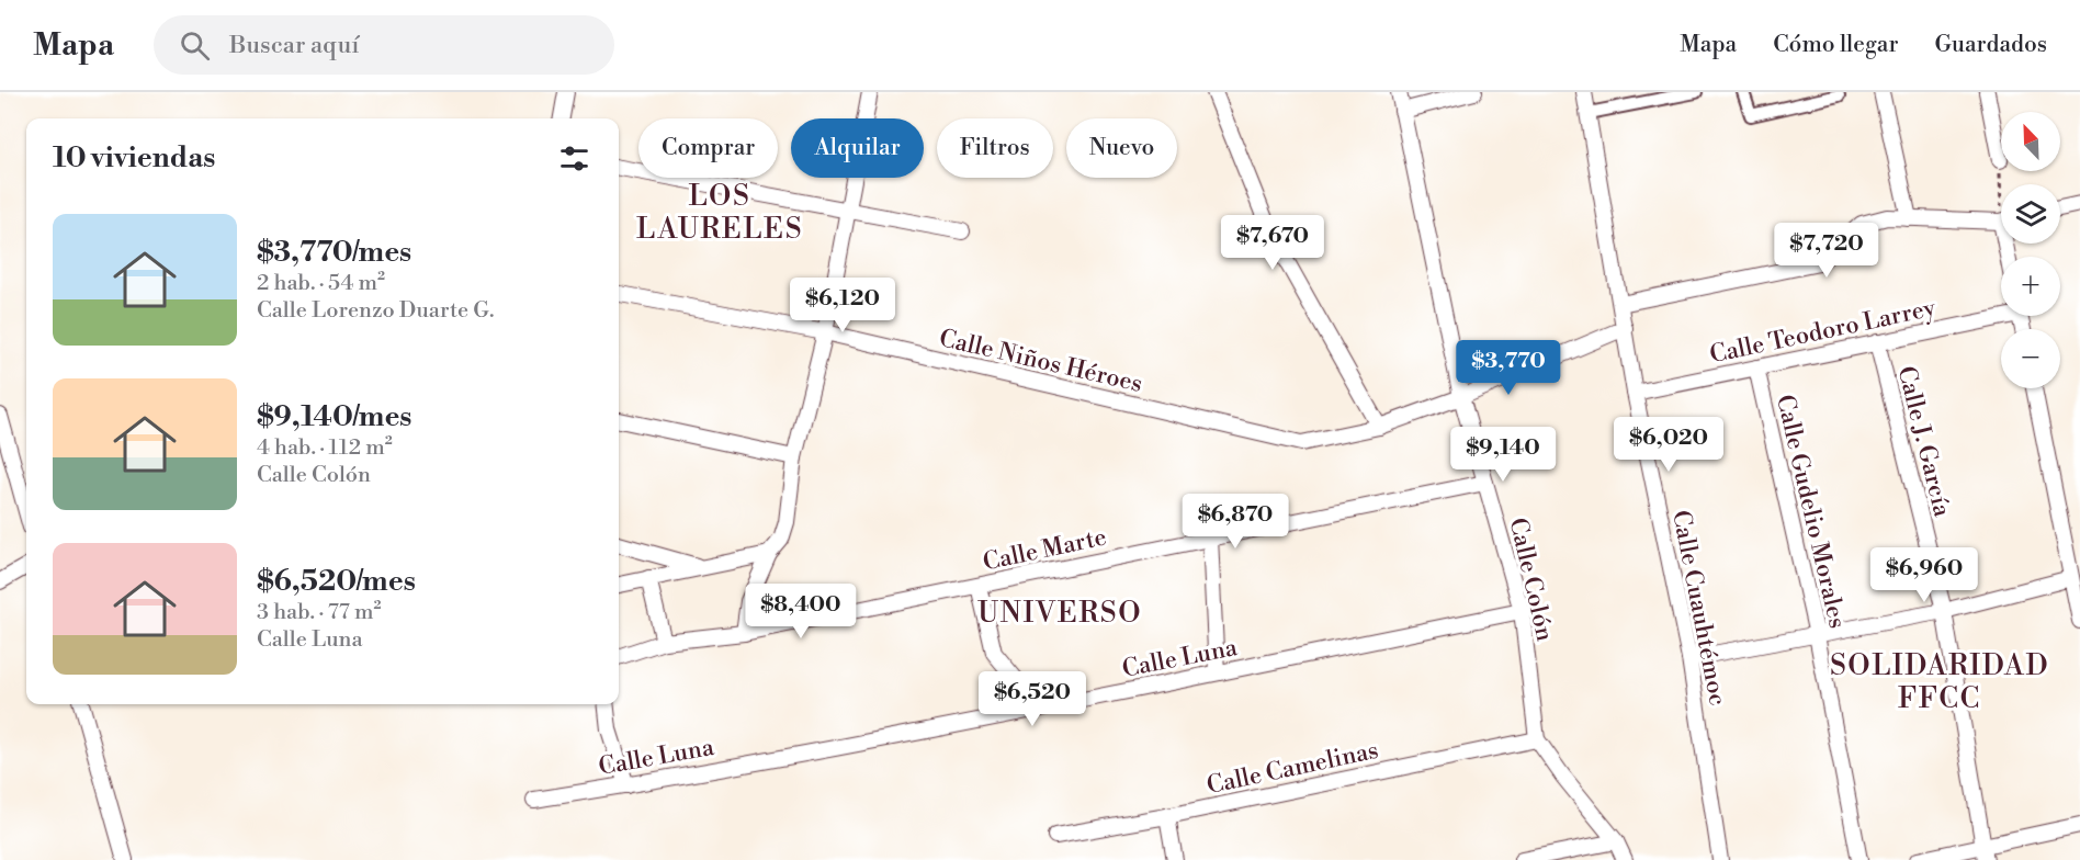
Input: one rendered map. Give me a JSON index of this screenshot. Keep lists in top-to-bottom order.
{
  "streets": {
    "street": [
      "Calle Teodoro Larrey",
      "Calle Niños Héroes",
      "Calle J. García",
      "Calle Gudelio Morales",
      "Calle Marte",
      "Calle Colón",
      "Calle Cuauhtémoc",
      "Calle Luna",
      "Calle Camelinas"
    ]
  },
  "crossings": [
    ["Calle Teodoro Larrey", "Calle J. García"],
    ["Calle Teodoro Larrey", "Calle Gudelio Morales"],
    ["Calle Teodoro Larrey", "Calle Cuauhtémoc"],
    ["Calle Niños Héroes", "Calle Colón"],
    ["Calle Niños Héroes", "Calle Cuauhtémoc"],
    ["Calle Marte", "Calle Colón"],
    ["Calle Colón", "Calle Luna"],
    ["Calle Colón", "Calle Camelinas"]
  ],
  "districts": ["LOS LAURELES", "UNIVERSO", "SOLIDARIDAD FFCC"],
  "north": "top left",
  "page": {
    "header": "Mapa",
    "search": "Buscar aquí",
    "nav": ["Mapa", "Cómo llegar", "Guardados"],
    "map_buttons": ["+", "−"],
    "chip": [
      "Comprar",
      "Alquilar",
      "Filtros",
      "Nuevo"
    ],
    "heading": "10 viviendas",
    "list": [
      {
        "name": "$3,770/mes",
        "note": "2 hab. · 54 m² · Calle Lorenzo Duarte G."
      },
      {
        "name": "$9,140/mes",
        "note": "4 hab. · 112 m² · Calle Colón"
      },
      {
        "name": "$6,520/mes",
        "note": "3 hab. · 77 m² · Calle Luna"
      }
    ],
    "price": [
      "$7,670",
      "$7,720",
      "$6,120",
      "$3,770",
      "$6,020",
      "$9,140",
      "$6,870",
      "$6,960",
      "$8,400",
      "$6,520"
    ]
  }
}
